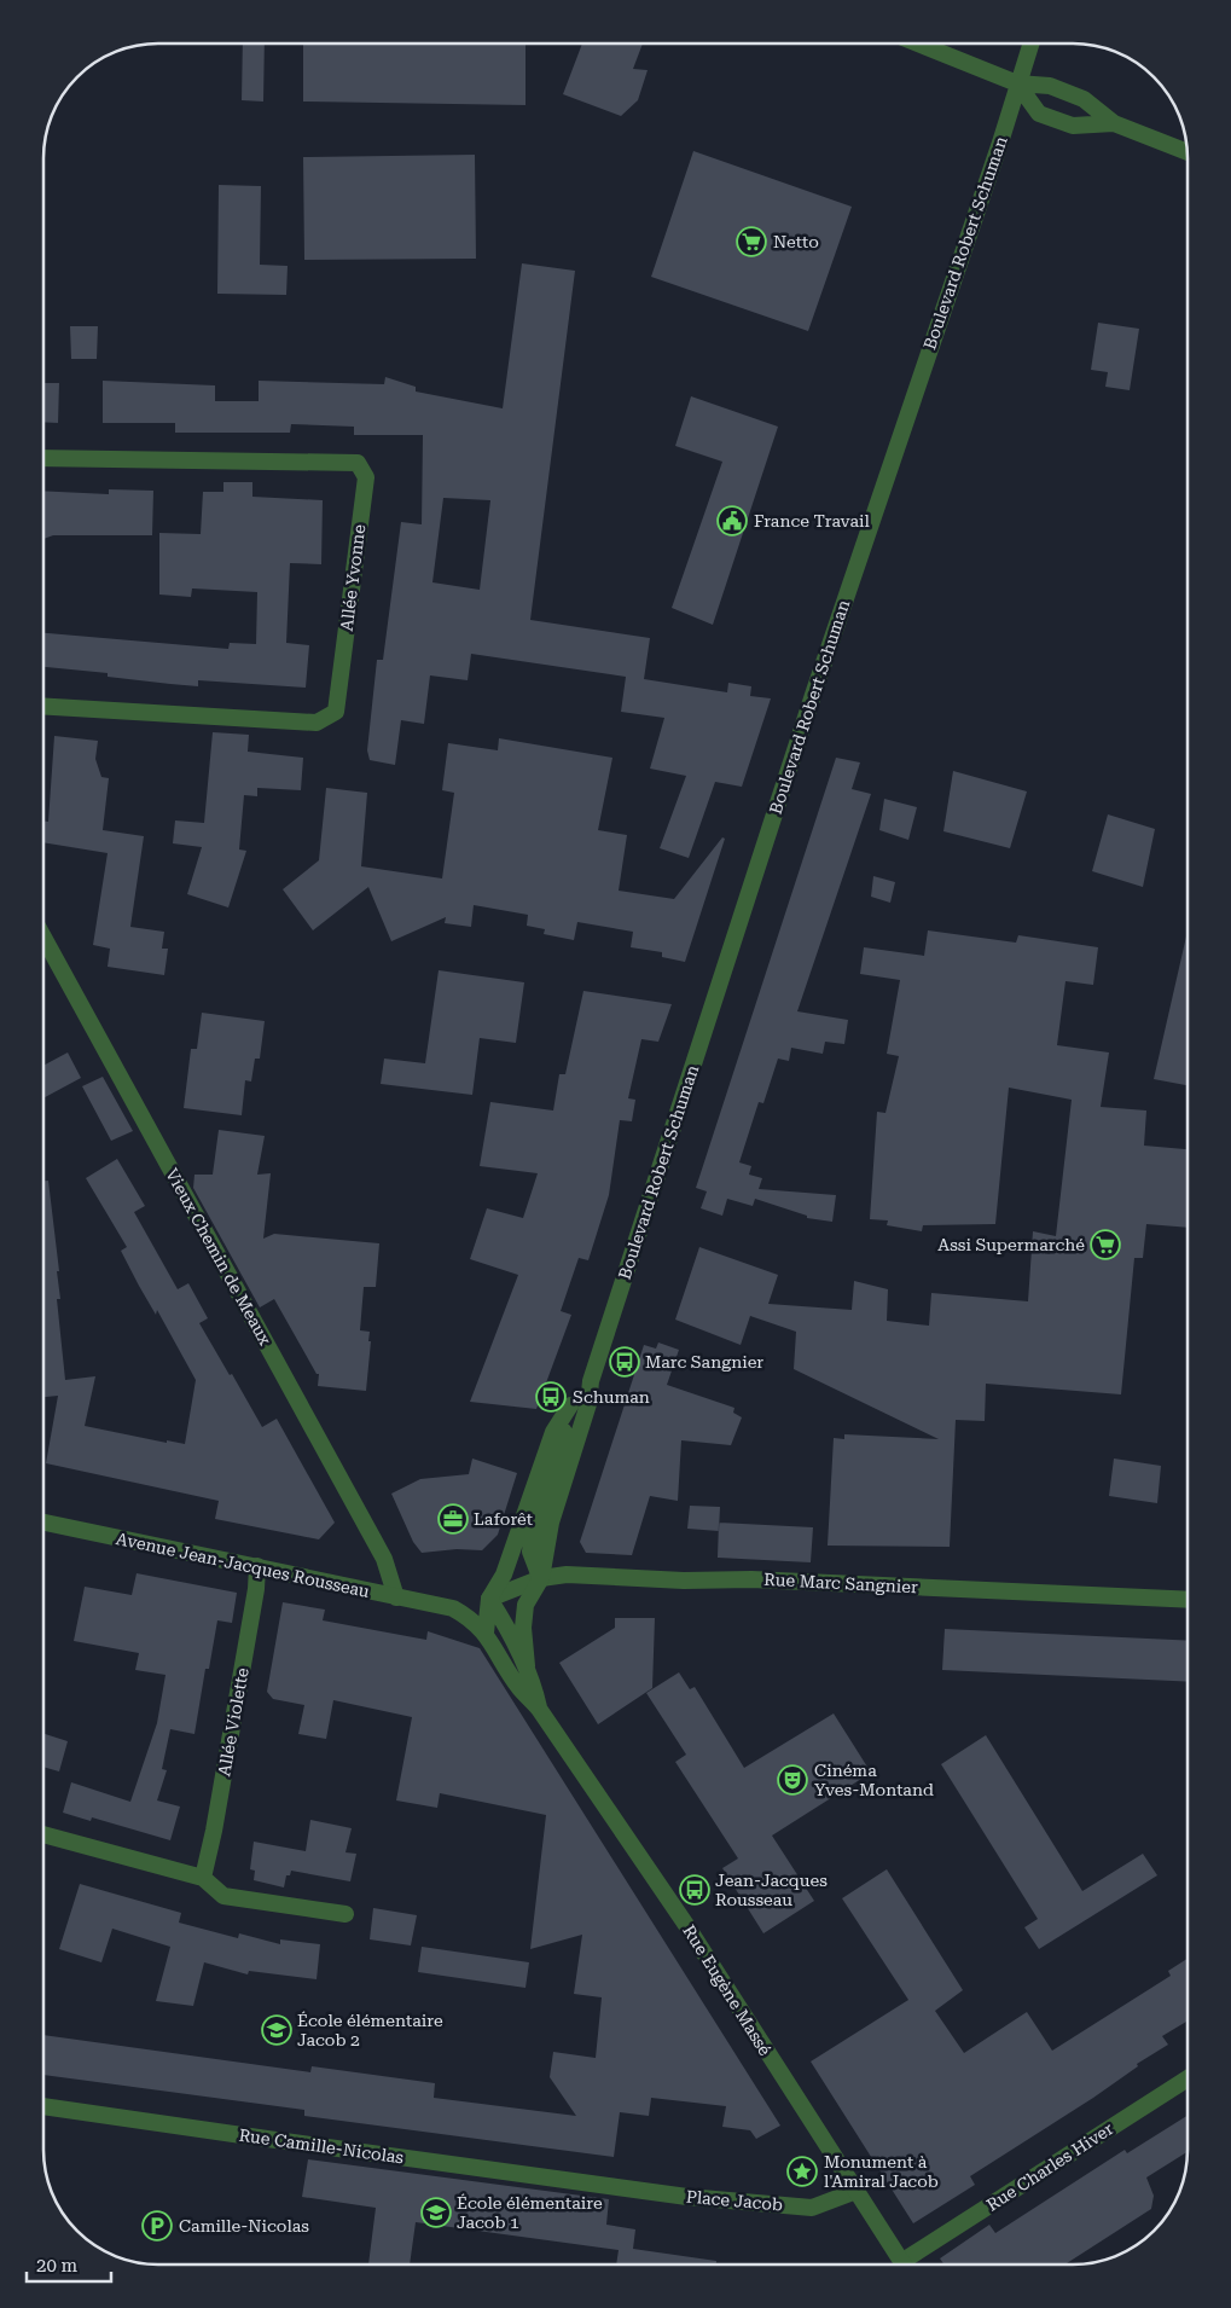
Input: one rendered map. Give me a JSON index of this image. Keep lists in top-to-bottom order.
{
  "streets": {
    "street": [
      "Boulevard Robert Schuman",
      "Allée Yvonne",
      "Vieux Chemin de Meaux",
      "Avenue Jean-Jacques Rousseau",
      "Rue Marc Sangnier",
      "Allée Violette",
      "Rue Eugène Massé",
      "Rue Camille-Nicolas",
      "Rue Charles Hiver",
      "Place Jacob"
    ]
  },
  "crossings": [
    ["Boulevard Robert Schuman", "Avenue Jean-Jacques Rousseau"],
    ["Boulevard Robert Schuman", "Rue Marc Sangnier"],
    ["Boulevard Robert Schuman", "Rue Eugène Massé"],
    ["Vieux Chemin de Meaux", "Avenue Jean-Jacques Rousseau"],
    ["Avenue Jean-Jacques Rousseau", "Rue Marc Sangnier"],
    ["Avenue Jean-Jacques Rousseau", "Allée Violette"],
    ["Avenue Jean-Jacques Rousseau", "Rue Eugène Massé"],
    ["Rue Marc Sangnier", "Rue Eugène Massé"],
    ["Rue Eugène Massé", "Place Jacob"],
    ["Rue Camille-Nicolas", "Place Jacob"]
  ],
  "places": {
    "supermarket": ["Netto", "Assi Supermarché"],
    "public building": ["France Travail"],
    "bus stop": ["Marc Sangnier", "Schuman", "Jean-Jacques Rousseau"],
    "office": ["Laforêt"],
    "theatre": ["Cinéma Yves-Montand"],
    "school or university": ["École élémentaire Jacob 2", "École élémentaire Jacob 1"],
    "place": ["Monument à l'Amiral Jacob"],
    "parking": ["Camille-Nicolas"]
  },
  "scale_bar": "20 m"
}
